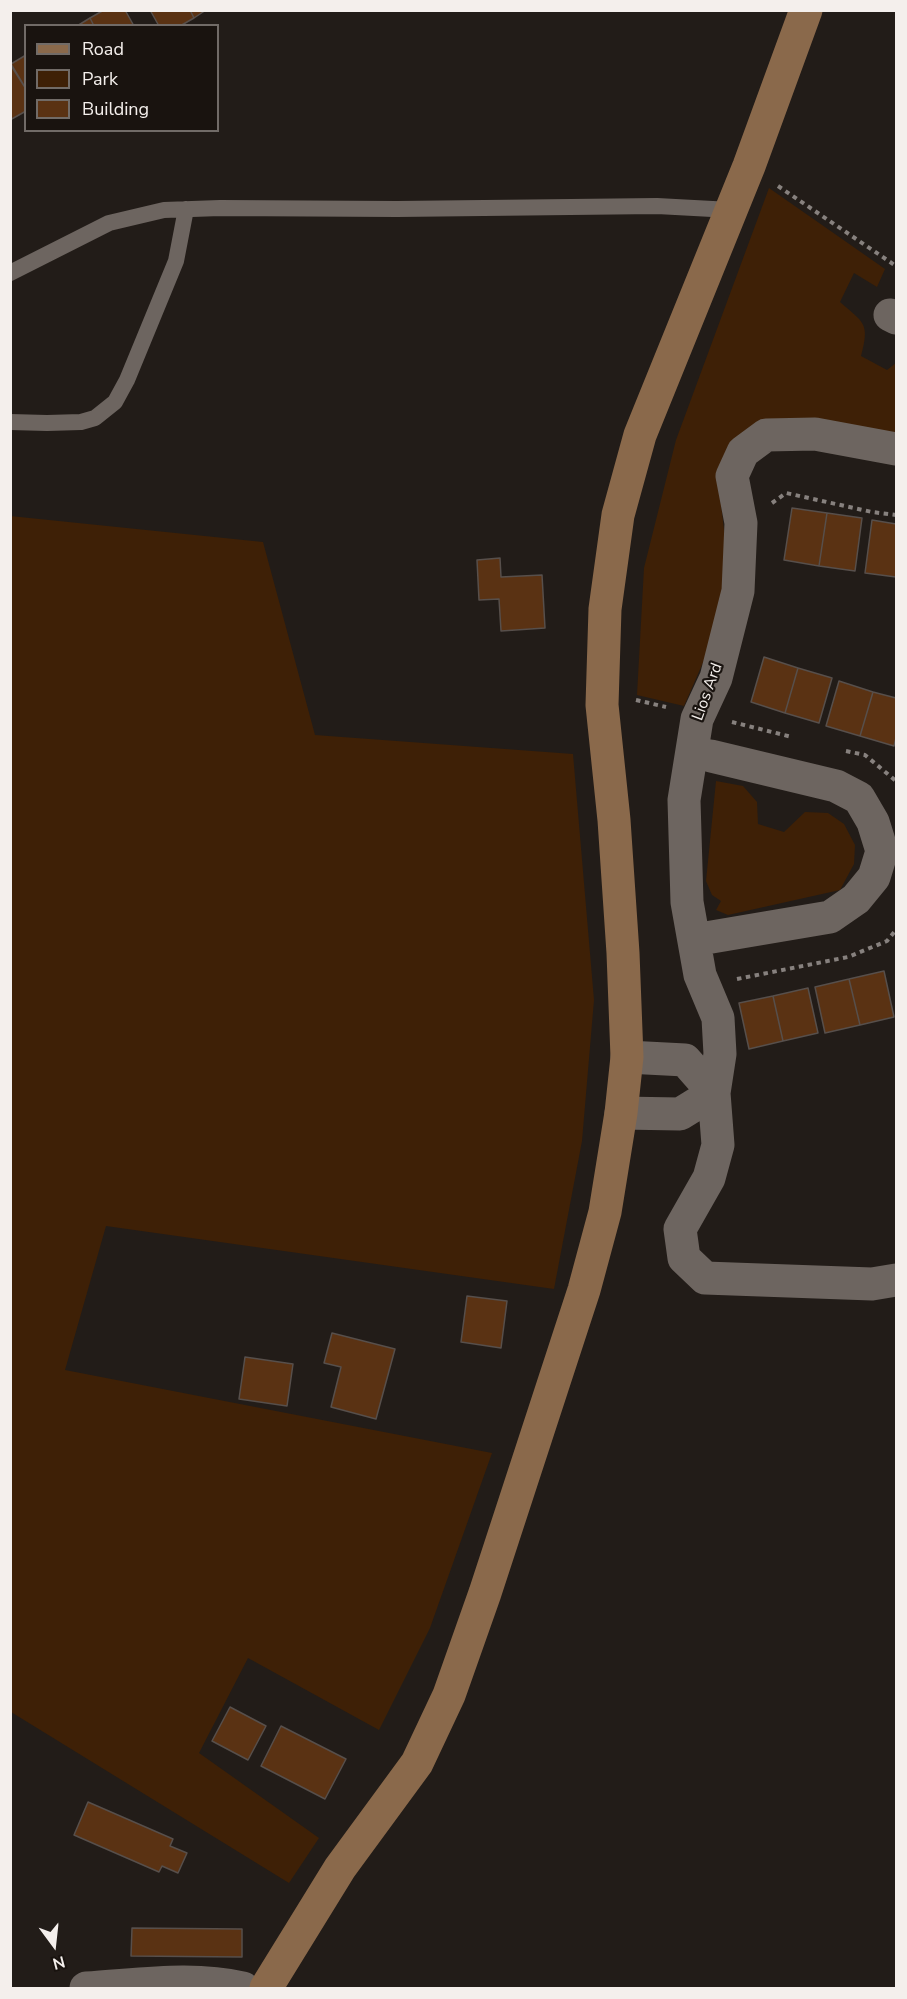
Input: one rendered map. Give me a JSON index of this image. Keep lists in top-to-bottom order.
{
  "streets": {
    "street": ["Lios Ard"]
  },
  "legend": ["Road", "Park", "Building"],
  "north": "bottom"
}
